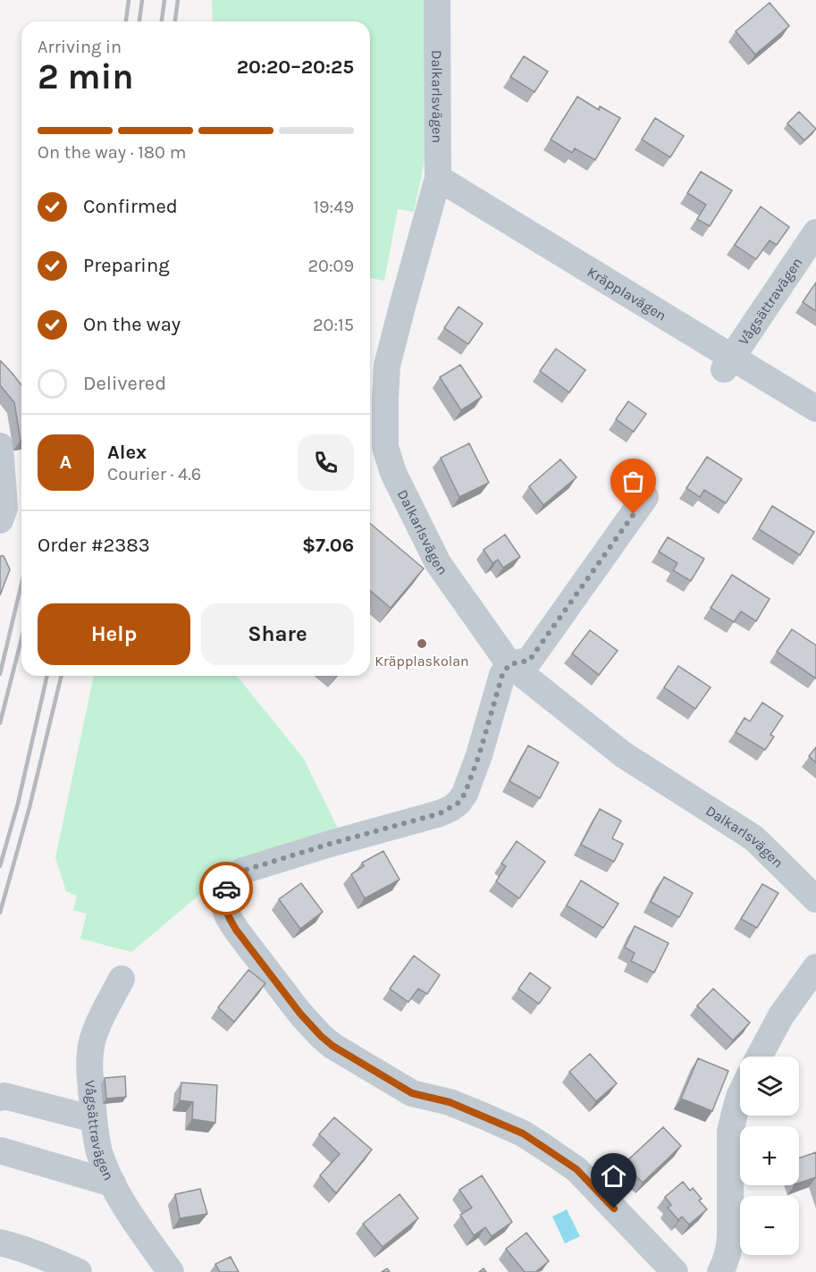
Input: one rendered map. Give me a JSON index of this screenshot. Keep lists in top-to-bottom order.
{
  "streets": {
    "street": ["Dalkarlsvägen", "Kräpplavägen", "Vågsättravägen"]
  },
  "crossings": [
    ["Dalkarlsvägen", "Kräpplavägen"],
    ["Kräpplavägen", "Vågsättravägen"]
  ],
  "places": ["Kräpplaskolan"],
  "page": {
    "heading": ["2 min", "Arriving in", "20:20–20:25"],
    "panel": [
      "Alex",
      "Courier · 4.6",
      "Order #2383",
      "$7.06"
    ],
    "bar": "On the way · 180 m",
    "list": [
      ["Confirmed", "19:49"],
      ["Preparing", "20:09"],
      ["On the way", "20:15"],
      "Delivered"
    ],
    "round": "A",
    "buttons": ["Help", "Share"],
    "map_buttons": ["+", "−"]
  }
}
